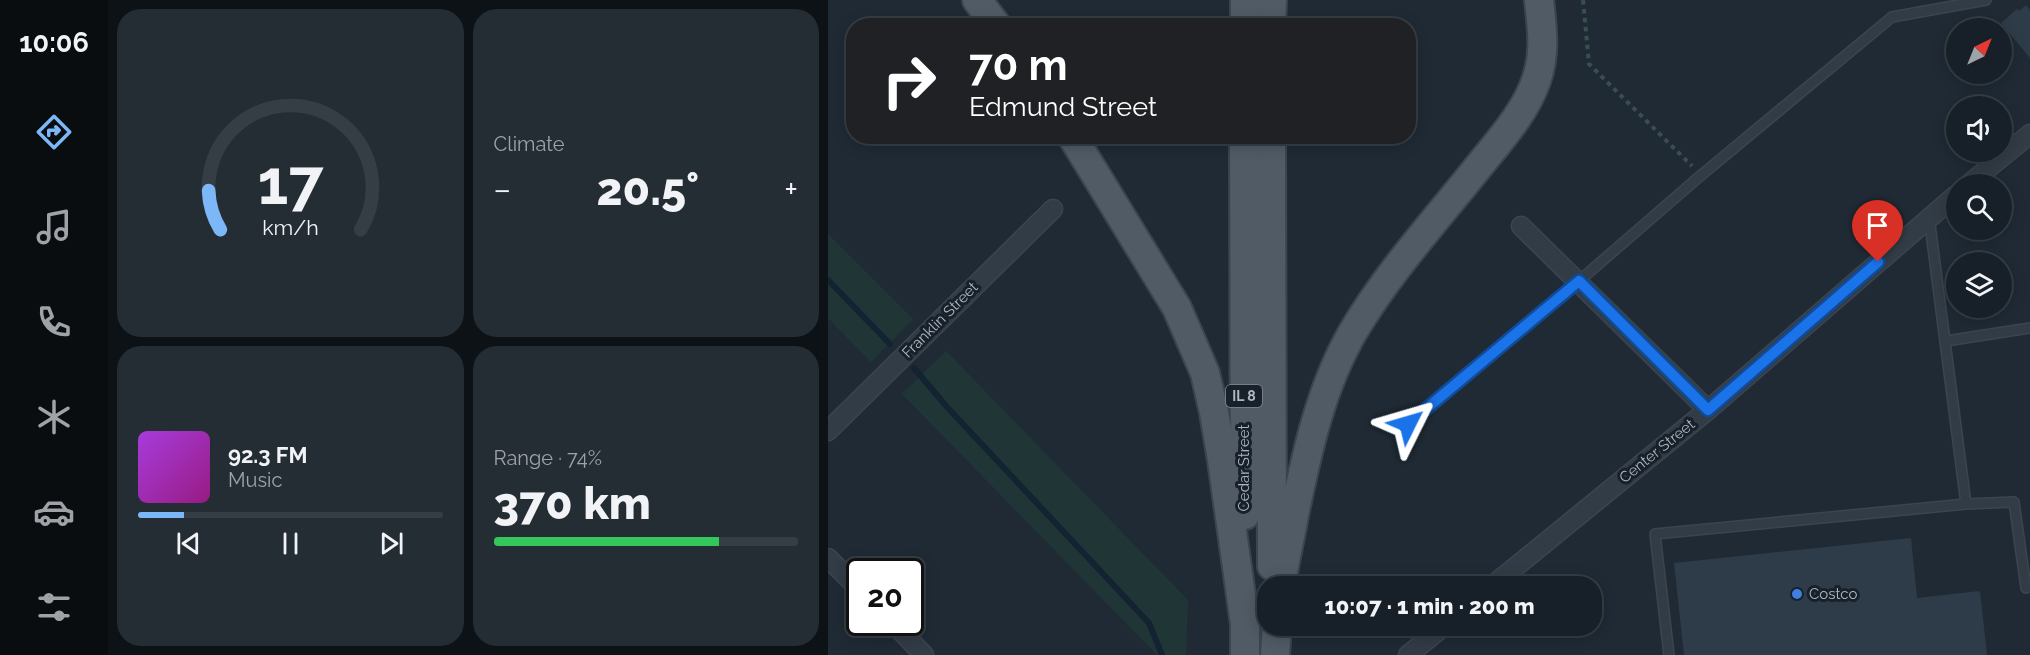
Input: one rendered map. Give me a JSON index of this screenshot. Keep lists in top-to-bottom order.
{
  "streets": {
    "main road": ["IL 8", "Cedar Street"],
    "street": ["Franklin Street", "Center Street"]
  },
  "places": ["Costco"],
  "north": "top right",
  "page": {
    "tabs": "10:06",
    "tile": [
      "Climate",
      ["Range · 74%", "370 km"]
    ],
    "turn": ["70 m", "Edmund Street"],
    "heat": ["−", "20.5°", "+"],
    "song": ["92.3 FM", "Music"],
    "limit": "20",
    "trip": "10:07 · 1 min · 200 m",
    "gauge": ["17", "km/h"]
  }
}
